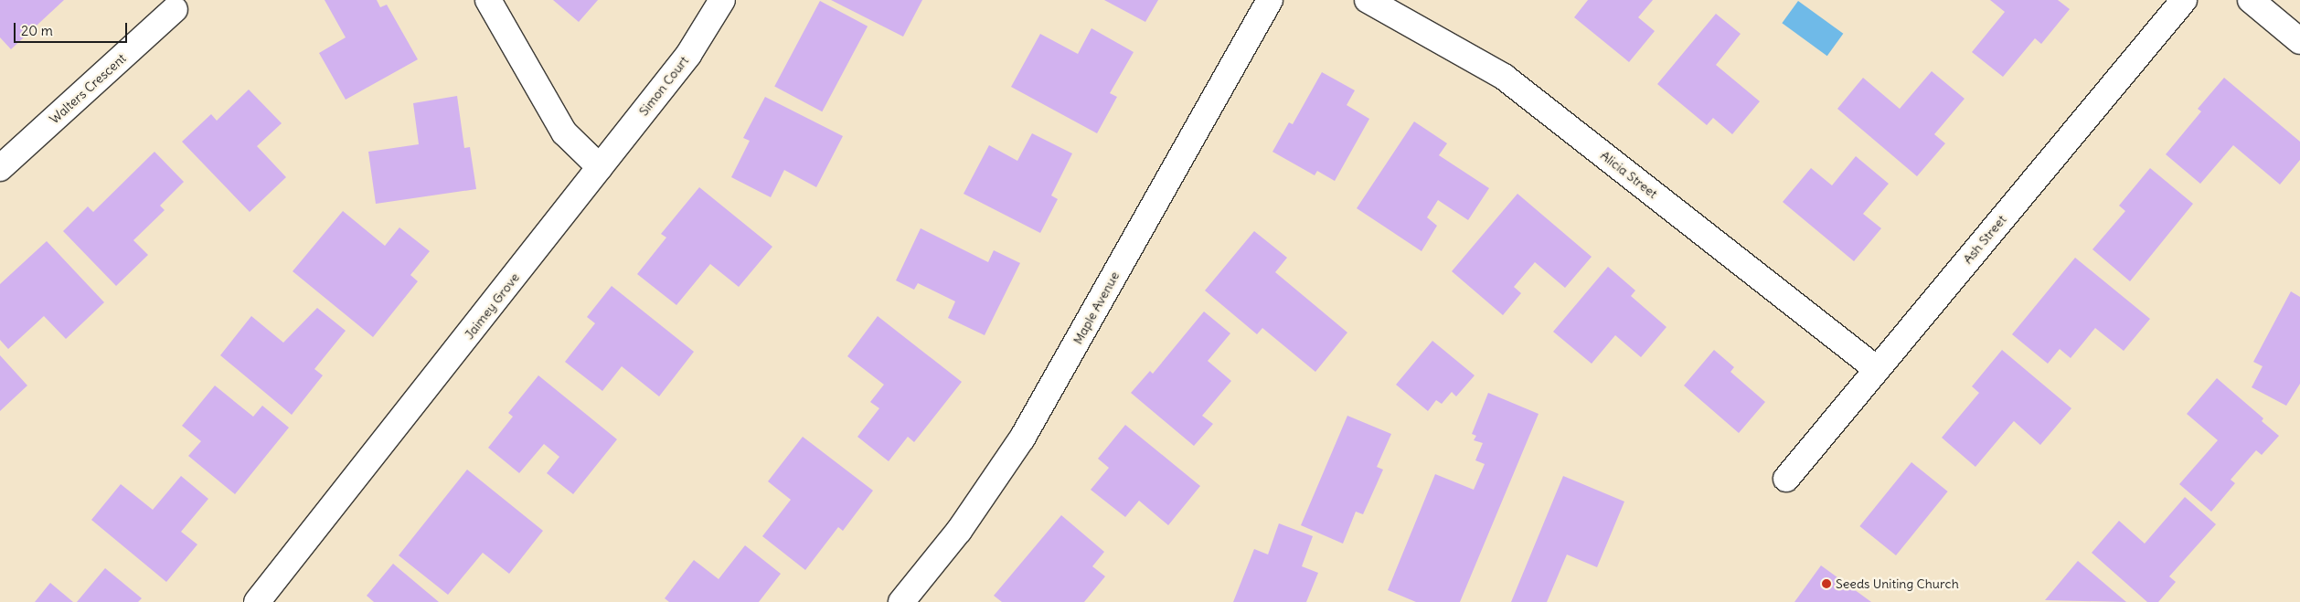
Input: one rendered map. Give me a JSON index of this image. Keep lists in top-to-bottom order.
{
  "streets": {
    "street": [
      "Simon Court",
      "Walters Crescent",
      "Alicia Street",
      "Ash Street",
      "Jaimey Grove",
      "Maple Avenue"
    ]
  },
  "crossings": [
    ["Simon Court", "Jaimey Grove"],
    ["Alicia Street", "Ash Street"]
  ],
  "places": ["Seeds Uniting Church"],
  "scale_bar": "20 m"
}
